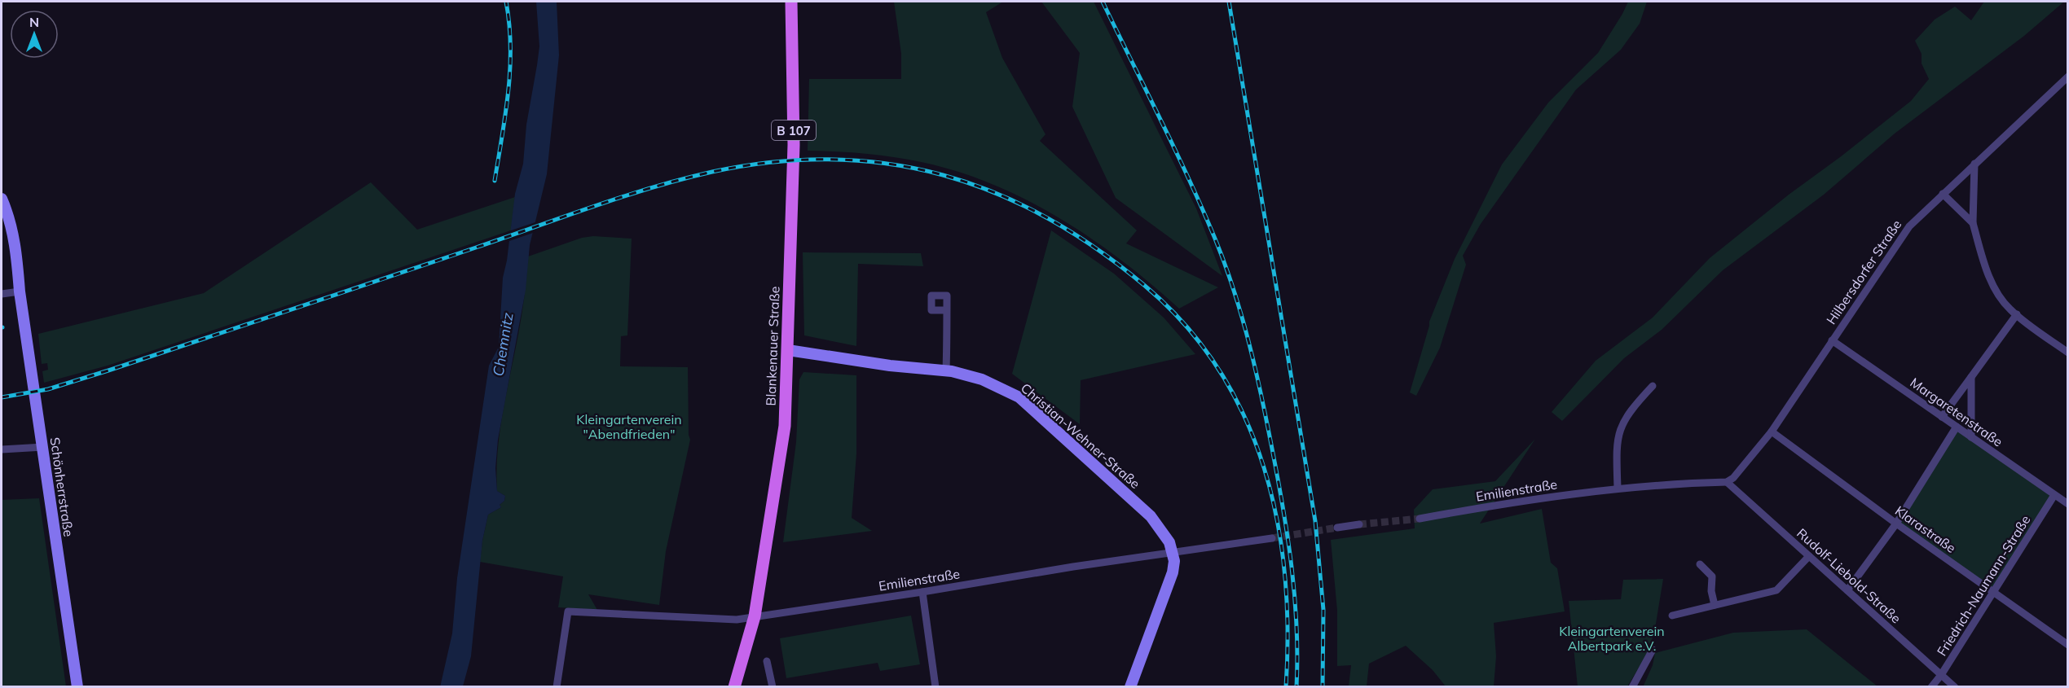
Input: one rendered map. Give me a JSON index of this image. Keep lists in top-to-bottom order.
{
  "streets": {
    "main road": [
      "B 107",
      "Blankenauer Straße",
      "Christian-Wehner-Straße",
      "Schönherrstraße"
    ],
    "street": [
      "Hilbersdorfer Straße",
      "Margaretenstraße",
      "Emilienstraße",
      "Klarastraße",
      "Rudolf-Liebold-Straße",
      "Friedrich-Naumann-Straße"
    ]
  },
  "crossings": [
    ["Hilbersdorfer Straße", "Margaretenstraße"],
    ["Hilbersdorfer Straße", "Emilienstraße"],
    ["Hilbersdorfer Straße", "Klarastraße"],
    ["Hilbersdorfer Straße", "Rudolf-Liebold-Straße"],
    ["Blankenauer Straße", "Christian-Wehner-Straße"],
    ["Blankenauer Straße", "Emilienstraße"],
    ["Margaretenstraße", "Friedrich-Naumann-Straße"],
    ["Christian-Wehner-Straße", "Emilienstraße"],
    ["Emilienstraße", "Rudolf-Liebold-Straße"],
    ["Klarastraße", "Friedrich-Naumann-Straße"],
    ["Rudolf-Liebold-Straße", "Friedrich-Naumann-Straße"]
  ],
  "water": ["Chemnitz"],
  "parks": ["Kleingartenverein \"Abendfrieden\"", "Kleingartenverein Albertpark e.V."],
  "north": "top"
}
